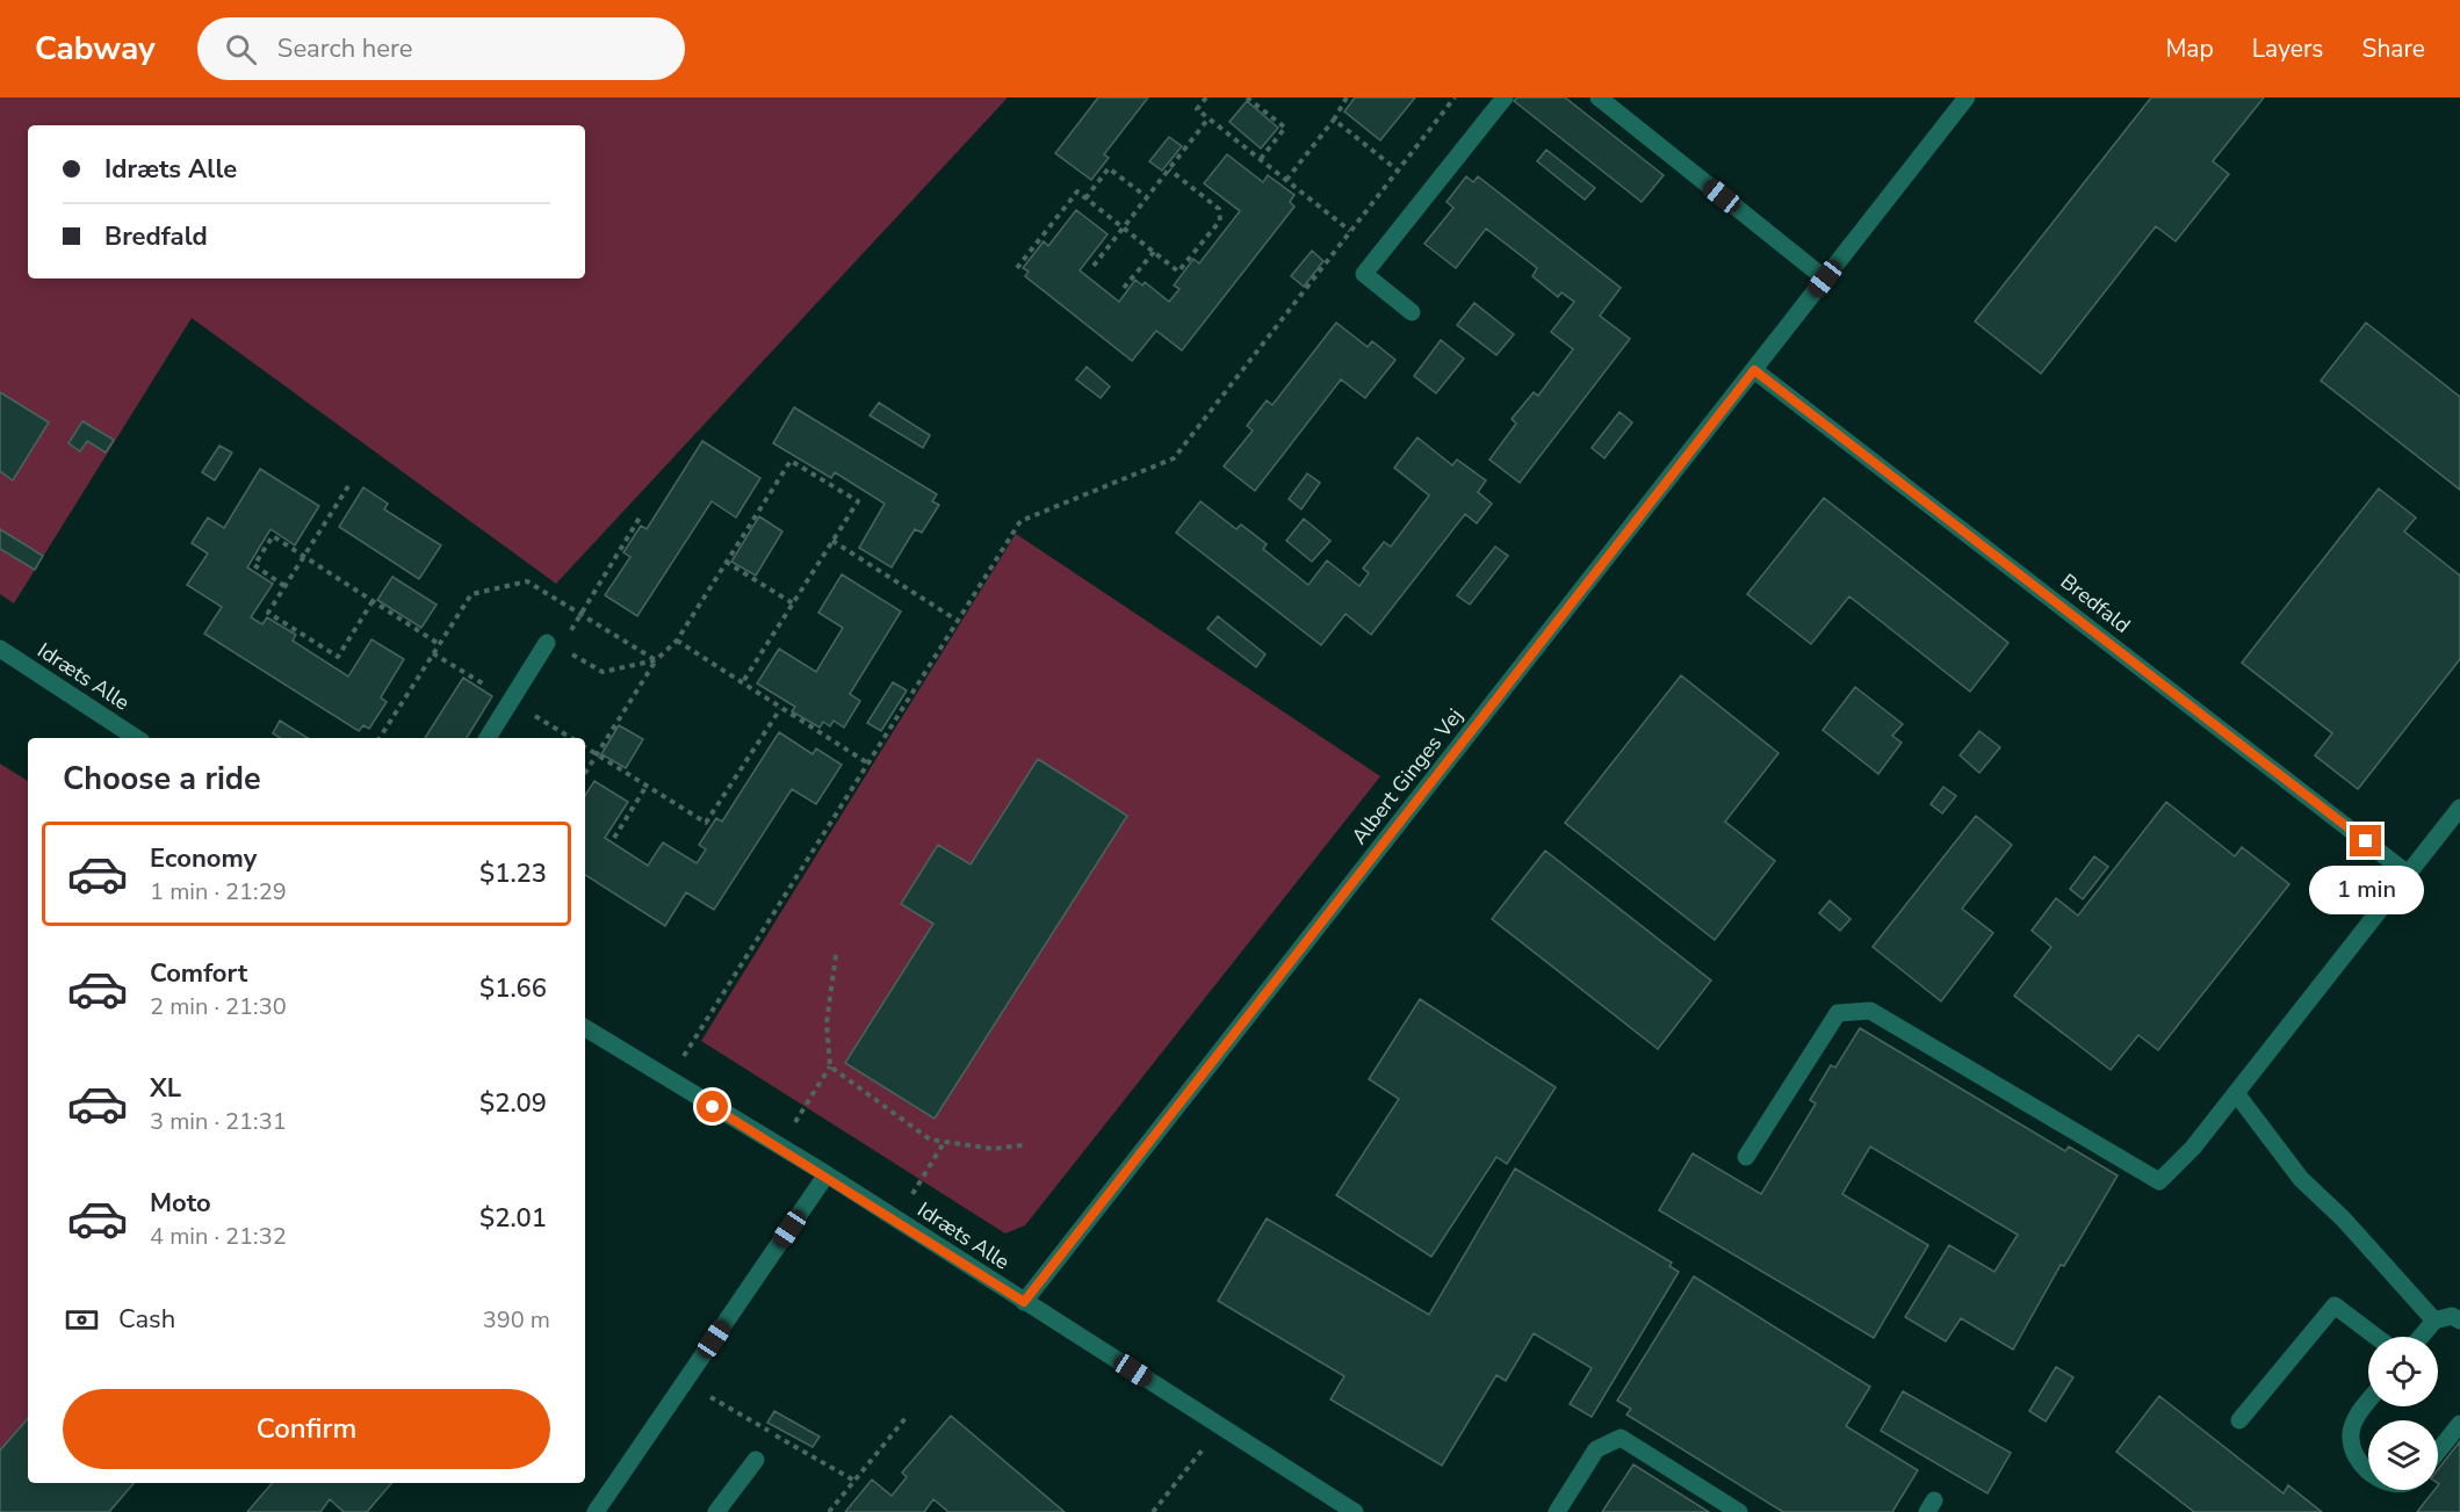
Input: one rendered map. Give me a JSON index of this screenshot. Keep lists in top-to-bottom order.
{
  "streets": {
    "street": ["Bredfald", "Idræts Alle", "Albert Ginges Vej"]
  },
  "crossings": [
    ["Bredfald", "Albert Ginges Vej"],
    ["Idræts Alle", "Albert Ginges Vej"]
  ],
  "page": {
    "header": "Cabway",
    "search": "Search here",
    "nav": ["Map", "Layers", "Share"],
    "banner": ["Idræts Alle", "Bredfald"],
    "heading": "Choose a ride",
    "list": [
      {
        "name": "Economy",
        "note": "1 min · 21:29",
        "value": "$1.23"
      },
      {
        "name": "Comfort",
        "note": "2 min · 21:30",
        "value": "$1.66"
      },
      {
        "name": "XL",
        "note": "3 min · 21:31",
        "value": "$2.09"
      },
      {
        "name": "Moto",
        "note": "4 min · 21:32",
        "value": "$2.01"
      }
    ],
    "bubble": "1 min",
    "pay": ["Cash", "390 m"],
    "buttons": "Confirm"
  }
}
